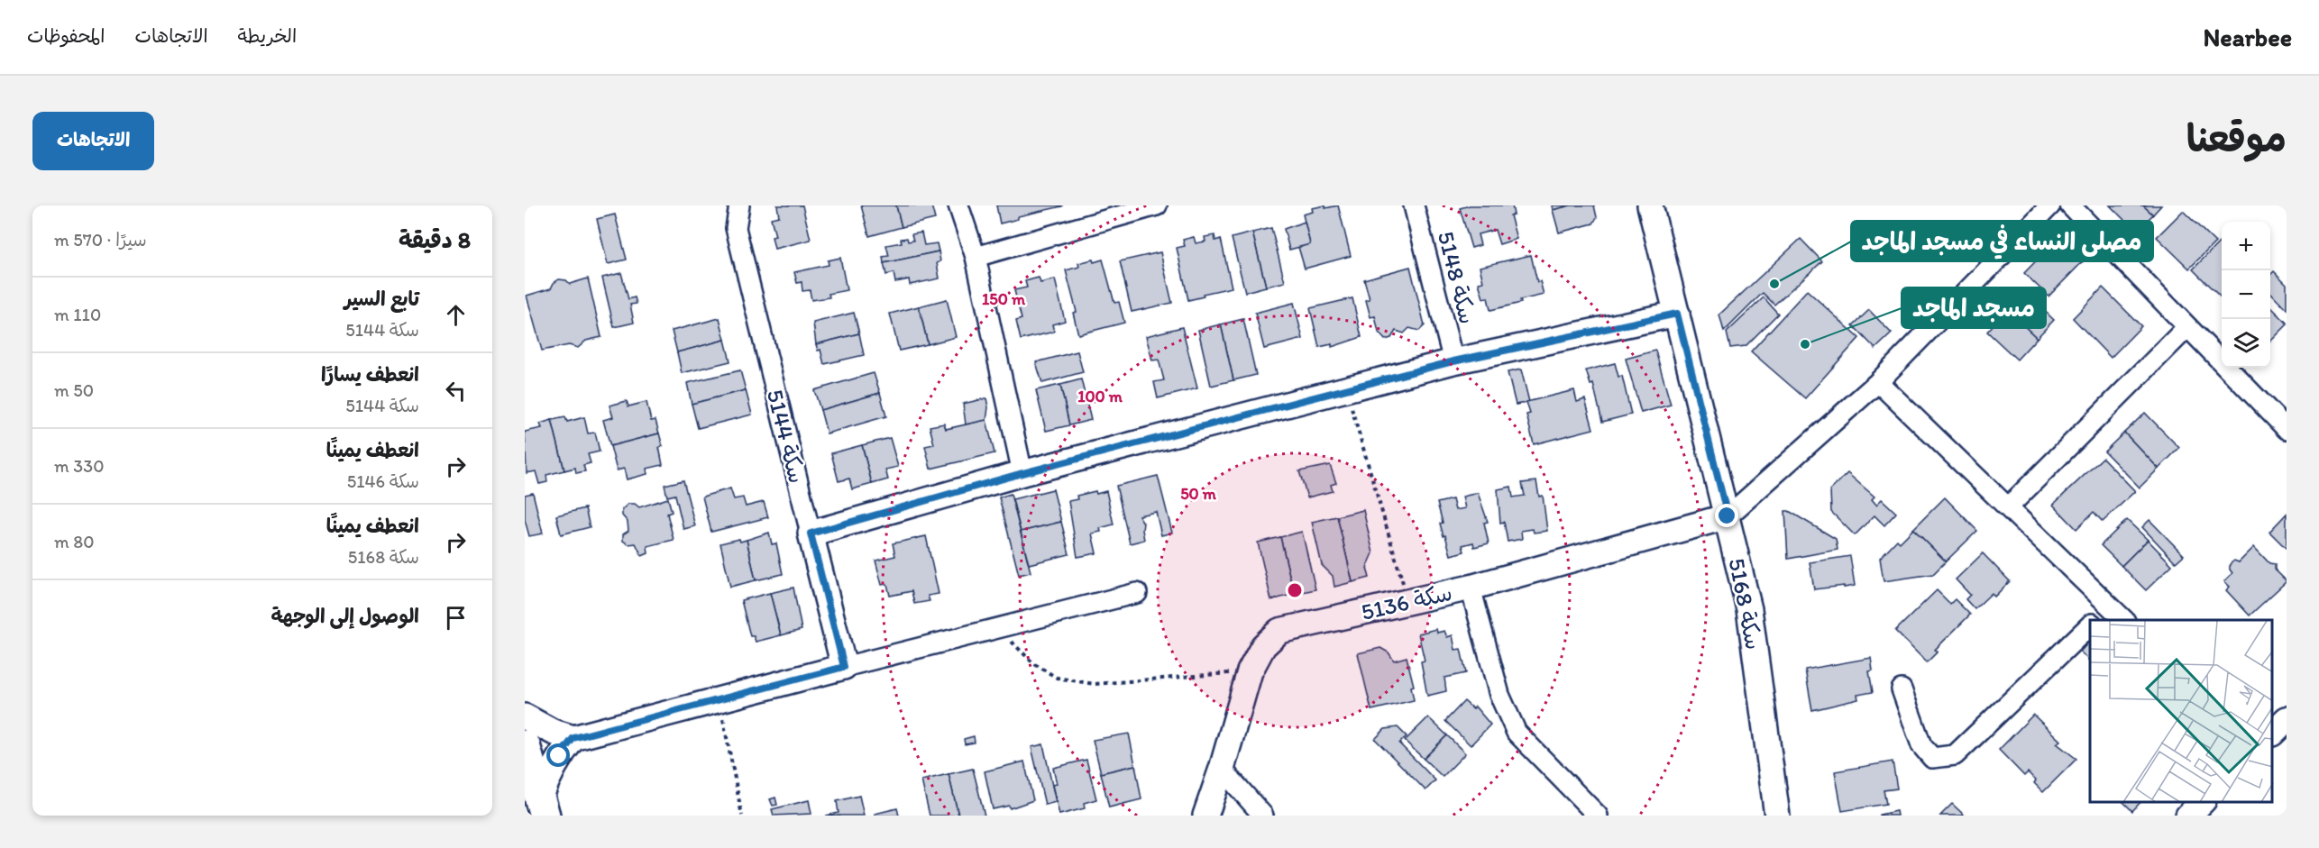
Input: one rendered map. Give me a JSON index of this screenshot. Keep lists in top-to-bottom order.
{
  "streets": {
    "street": [
      "سكة 5148",
      "سكة 5144",
      "سكة 5136",
      "سكة 5168"
    ]
  },
  "crossings": [
    ["سكة 5136", "سكة 5168"]
  ],
  "places": ["مصلى النساء في مسجد الماجد", "مسجد الماجد"],
  "page": {
    "header": "Nearbee",
    "nav": ["الخريطة", "الاتجاهات", "المحفوظات"],
    "title": "موقعنا",
    "buttons": "الاتجاهات",
    "heading": ["8 دقيقة", "سيرًا · 570 m"],
    "map_buttons": ["+", "−"],
    "list": [
      ["تابع السير", "سكة 5144", "110 m"],
      ["انعطف يسارًا", "سكة 5144", "50 m"],
      ["انعطف يمينًا", "سكة 5146", "330 m"],
      ["انعطف يمينًا", "سكة 5168", "80 m"],
      "الوصول إلى الوجهة"
    ]
  },
  "rings": ["150 m", "100 m", "50 m"]
}
